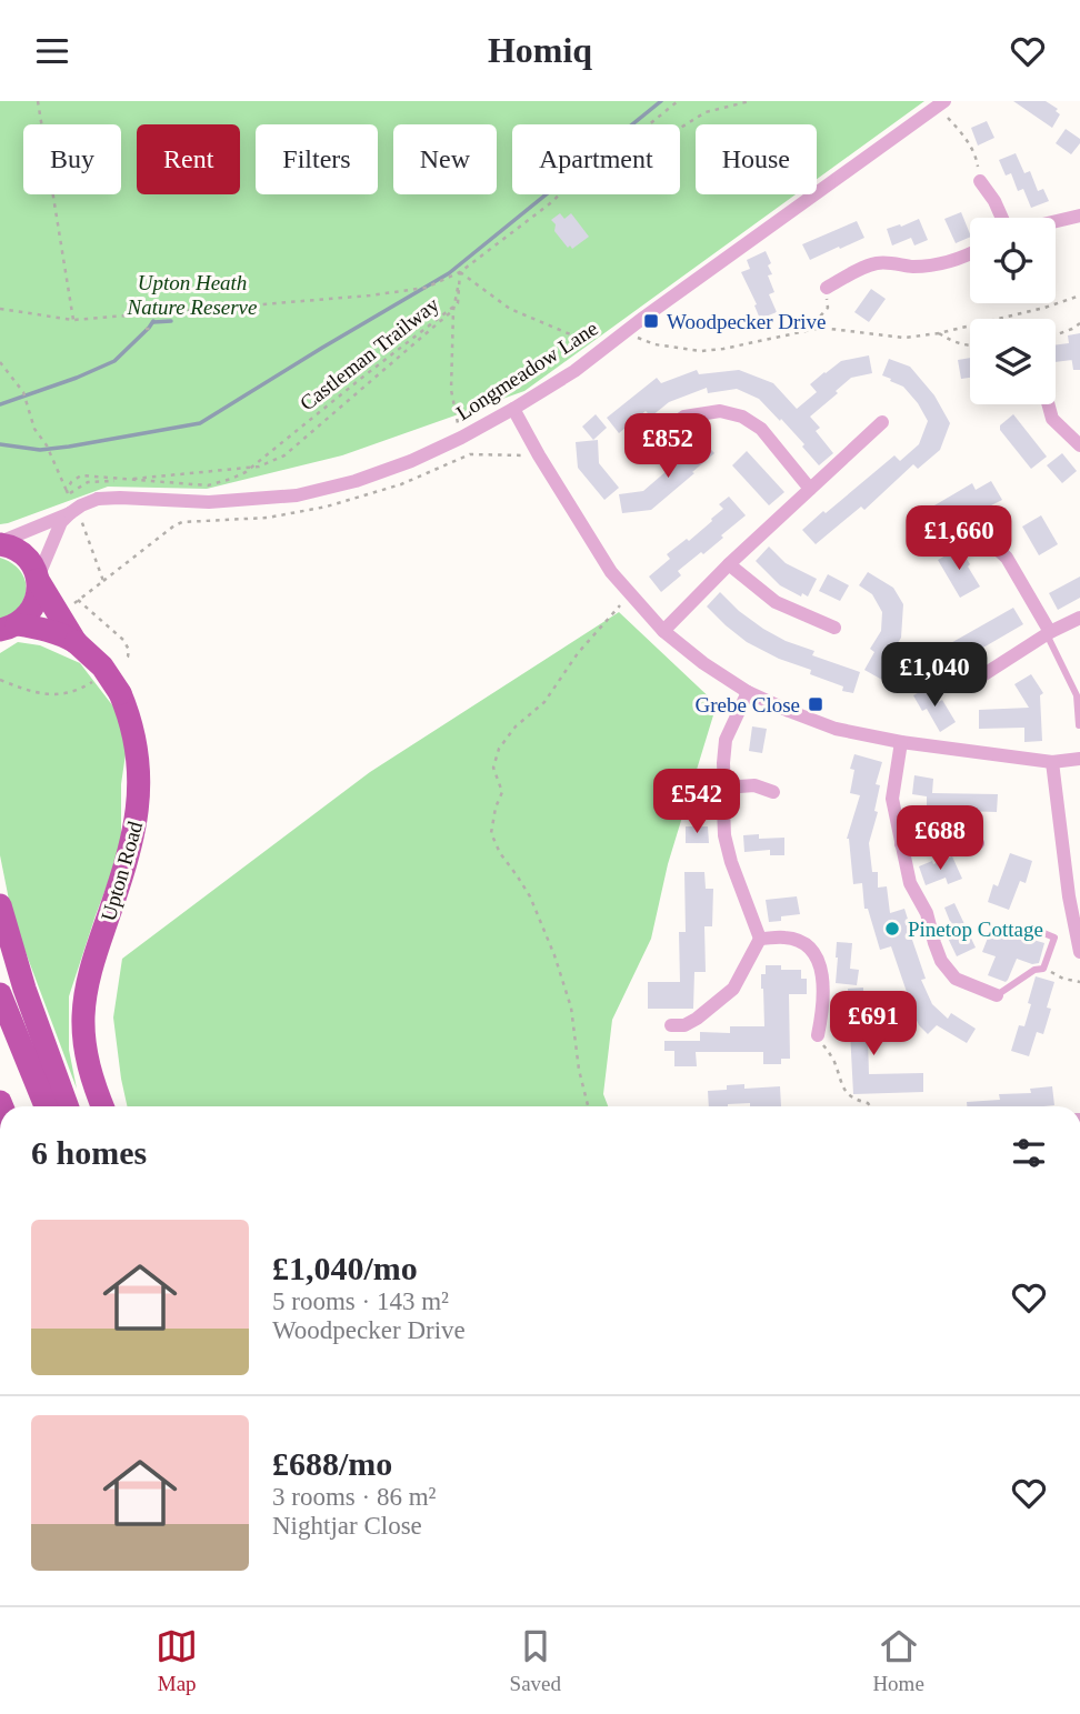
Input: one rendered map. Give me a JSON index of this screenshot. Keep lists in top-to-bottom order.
{
  "streets": {
    "highway": ["Upton Road"],
    "street": ["Longmeadow Lane"],
    "path": ["Castleman Trailway"]
  },
  "crossings": [
    ["Longmeadow Lane", "Upton Road"]
  ],
  "parks": ["Upton Heath Nature Reserve"],
  "places": {
    "transit": ["Woodpecker Drive", "Grebe Close"],
    "other": ["Pinetop Cottage"]
  },
  "page": {
    "header": "Homiq",
    "chip": [
      "Buy",
      "Rent",
      "Filters",
      "New",
      "Apartment",
      "House"
    ],
    "price": [
      "£852",
      "£1,660",
      "£1,040",
      "£542",
      "£688",
      "£691"
    ],
    "heading": "6 homes",
    "list": [
      {
        "name": "£1,040/mo",
        "note": "5 rooms · 143 m² · Woodpecker Drive"
      },
      {
        "name": "£688/mo",
        "note": "3 rooms · 86 m² · Nightjar Close"
      }
    ],
    "tabs": ["Map", "Saved", "Home"]
  }
}
